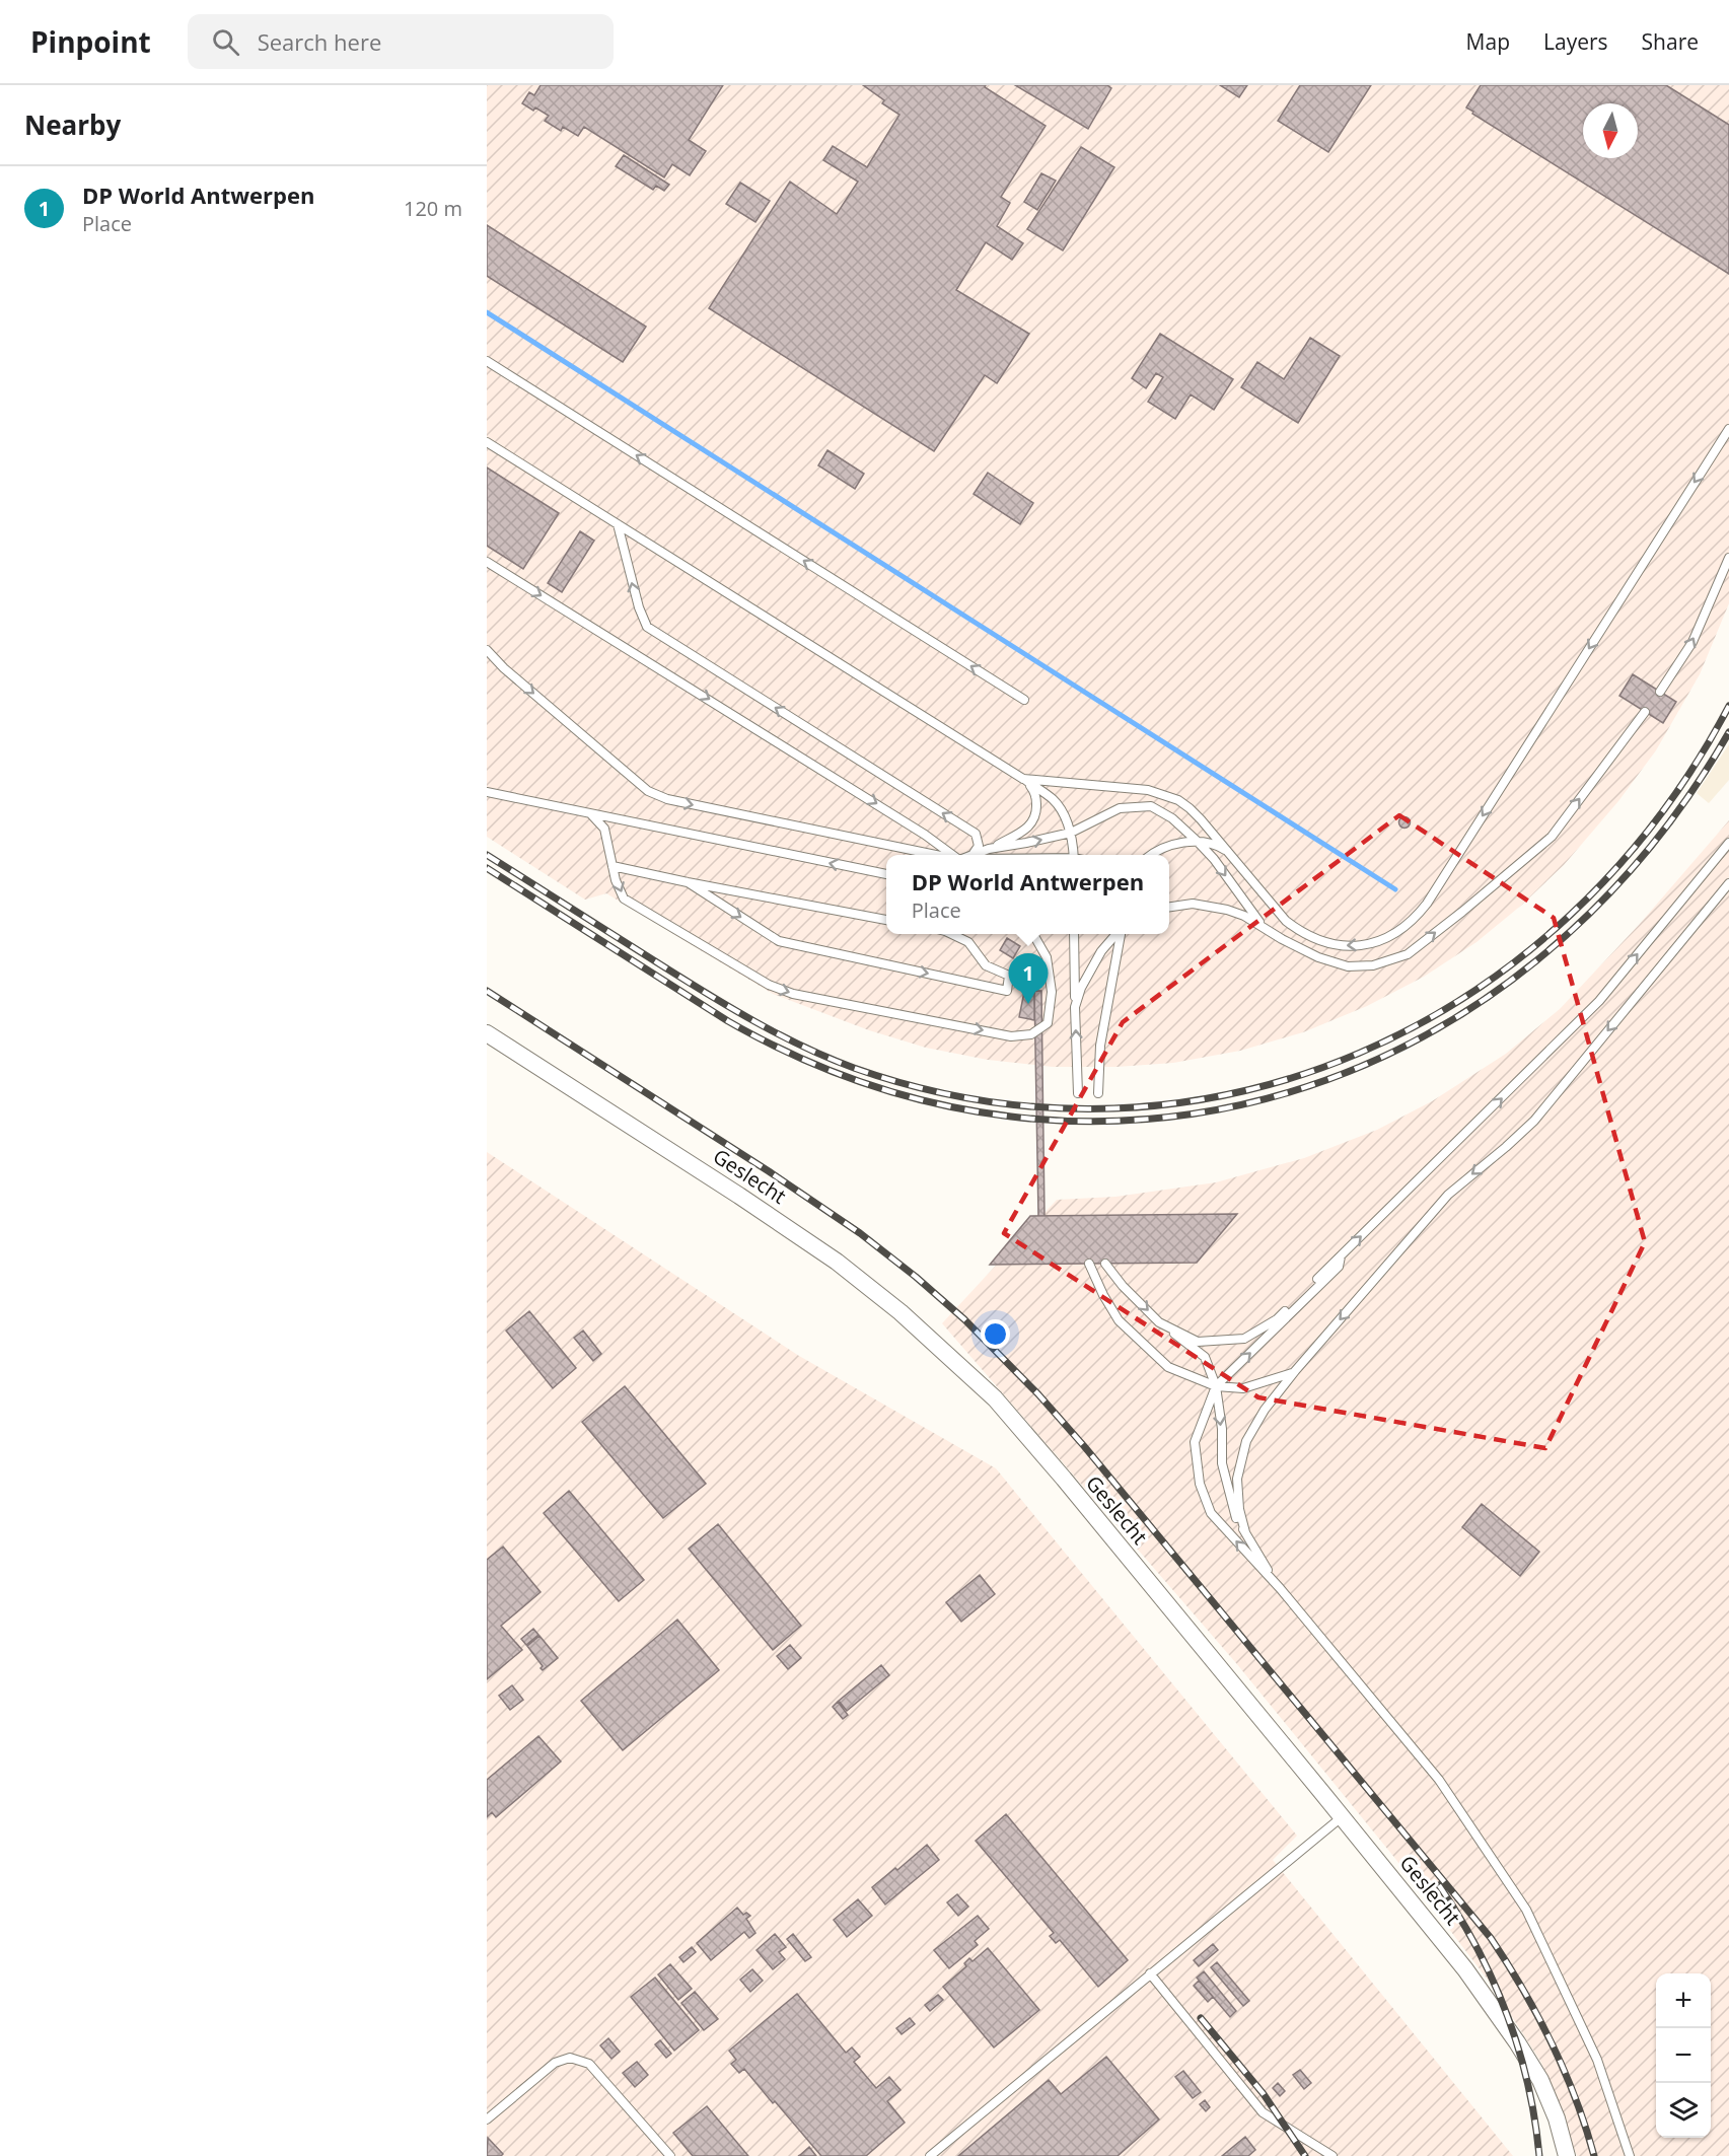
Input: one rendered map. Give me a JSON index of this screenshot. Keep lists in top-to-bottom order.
{
  "streets": {
    "street": ["Geslecht"]
  },
  "north": "bottom",
  "page": {
    "header": "Pinpoint",
    "search": "Search here",
    "nav": ["Map", "Layers", "Share"],
    "heading": "Nearby",
    "list": [
      {
        "mark": "1",
        "name": "DP World Antwerpen",
        "note": "Place",
        "value": "120 m"
      }
    ],
    "popup": ["DP World Antwerpen", "Place"],
    "pins": "1",
    "map_buttons": ["+", "−"]
  }
}
